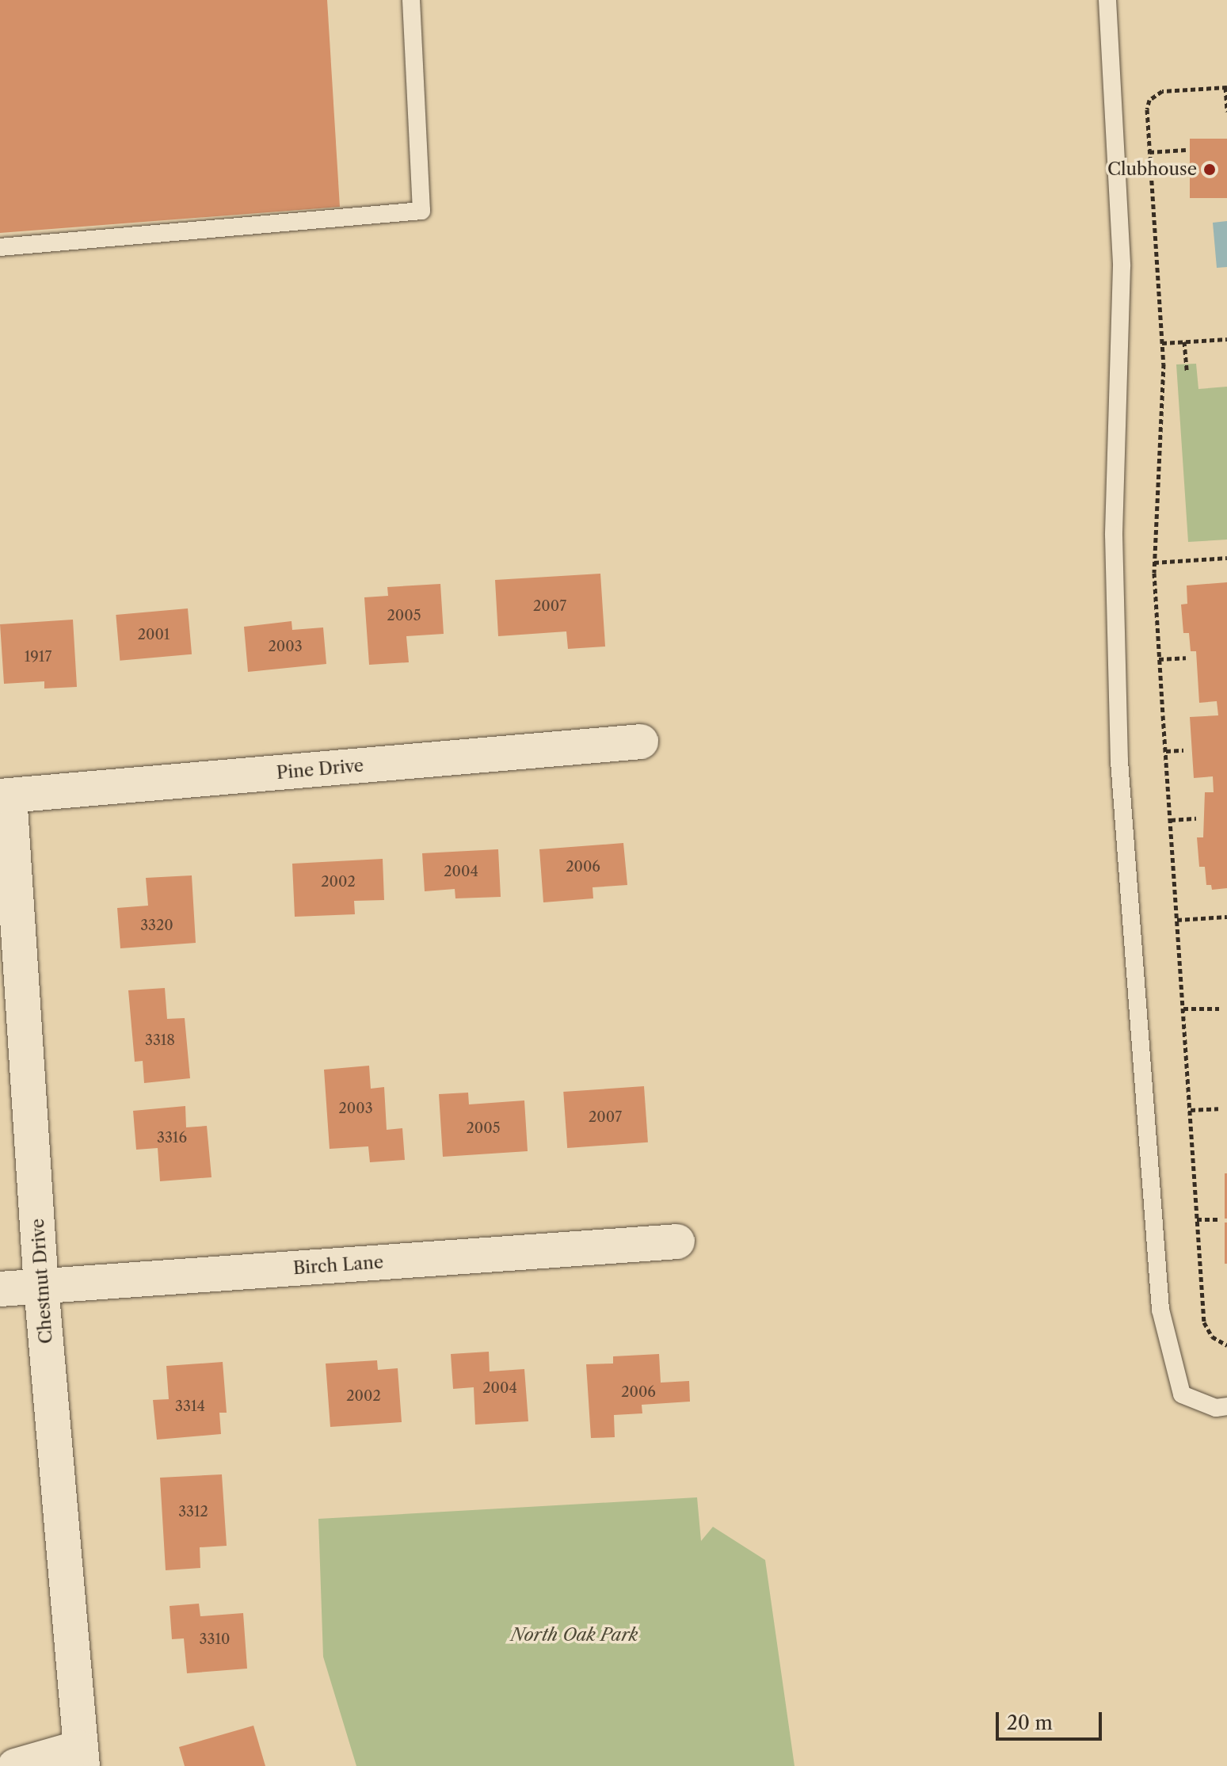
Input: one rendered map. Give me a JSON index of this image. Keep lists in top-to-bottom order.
{
  "streets": {
    "street": ["Pine Drive", "Birch Lane", "Chestnut Drive"]
  },
  "crossings": [
    ["Pine Drive", "Chestnut Drive"],
    ["Birch Lane", "Chestnut Drive"]
  ],
  "parks": ["North Oak Park"],
  "places": ["Clubhouse"],
  "house_numbers": [
    "2007",
    "2005",
    "2001",
    "2003",
    "1917",
    "2006",
    "2004",
    "2002",
    "3320",
    "3318",
    "2003",
    "2007",
    "2005",
    "3316",
    "2004",
    "2006",
    "2002",
    "3314",
    "3312",
    "3310"
  ],
  "scale_bar": "20 m"
}
